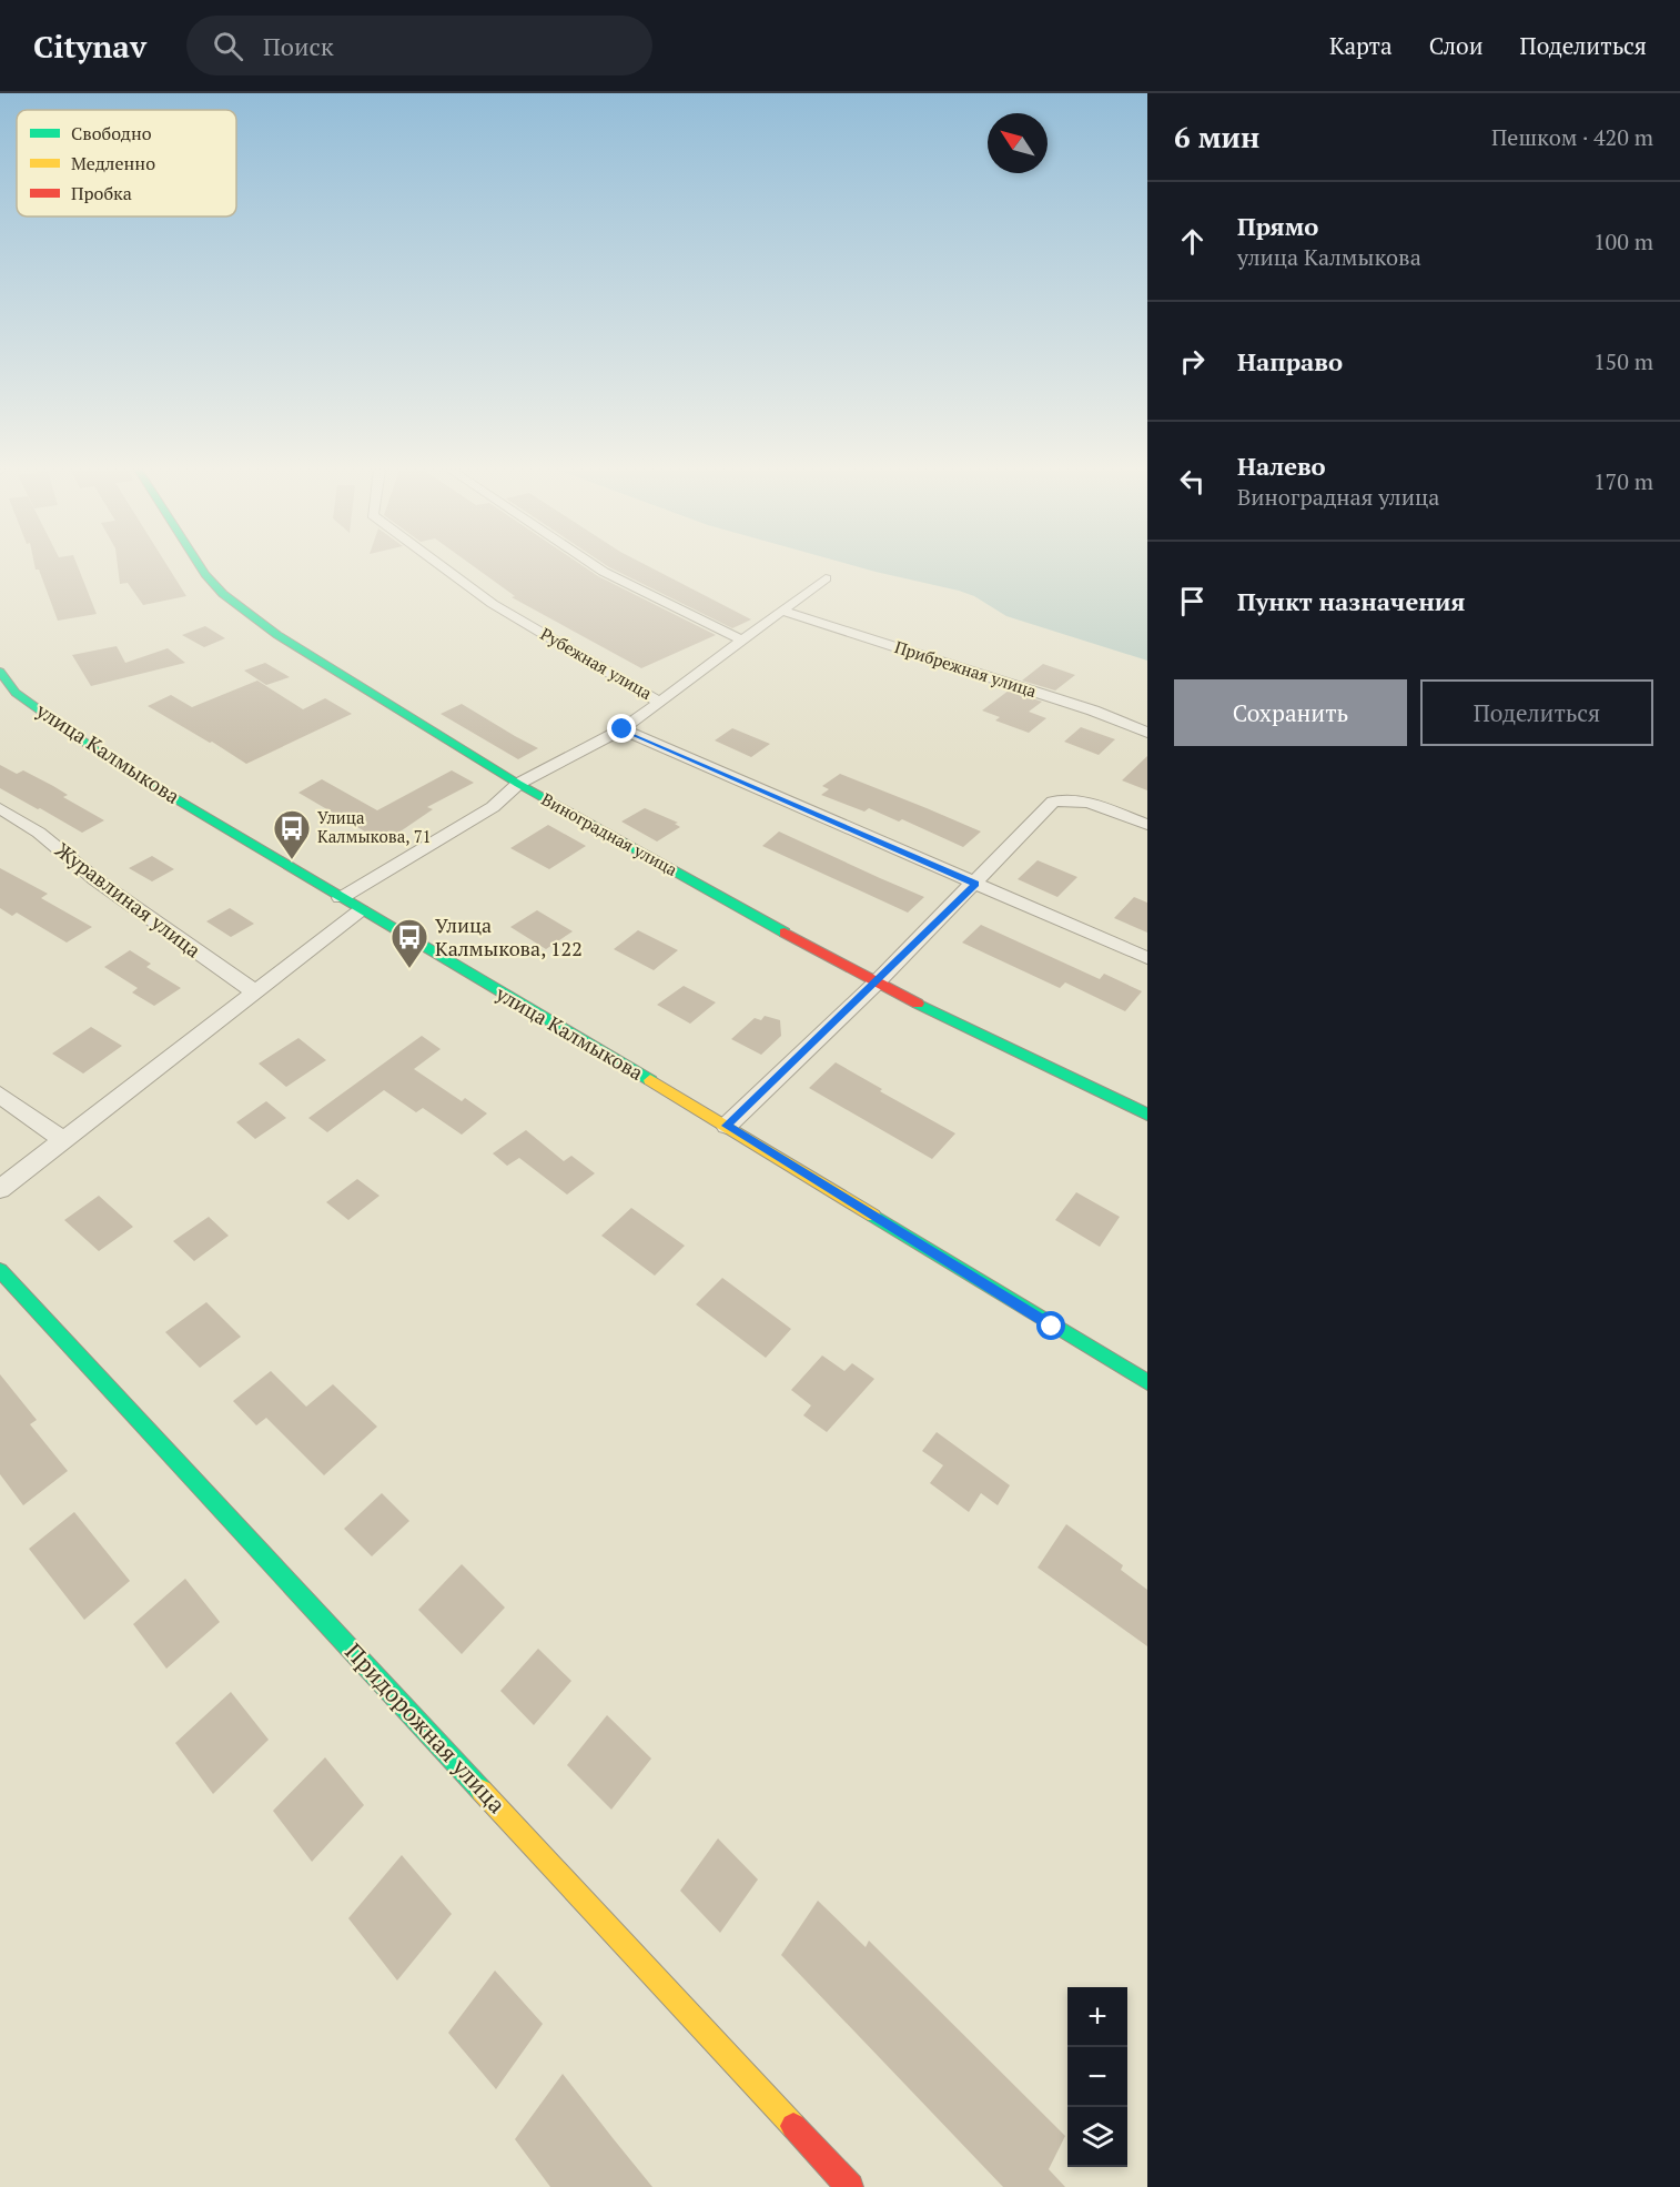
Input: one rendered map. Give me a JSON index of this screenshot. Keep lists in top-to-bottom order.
{
  "streets": {
    "street": [
      "Рубежная улица",
      "Прибрежная улица",
      "улица Калмыкова",
      "Виноградная улица",
      "Журавлиная улица",
      "Придорожная улица"
    ]
  },
  "places": {
    "bus stop": ["Улица Калмыкова, 71", "Улица Калмыкова, 122"]
  },
  "legend": ["Свободно", "Медленно", "Пробка"],
  "north": "top left",
  "page": {
    "header": "Citynav",
    "search": "Поиск",
    "nav": ["Карта", "Слои", "Поделиться"],
    "heading": ["6 мин", "Пешком · 420 m"],
    "list": [
      ["Прямо", "улица Калмыкова", "100 m"],
      ["Направо", "150 m"],
      ["Налево", "Виноградная улица", "170 m"],
      "Пункт назначения"
    ],
    "buttons": ["Сохранить", "Поделиться"],
    "map_buttons": ["+", "−"]
  }
}
